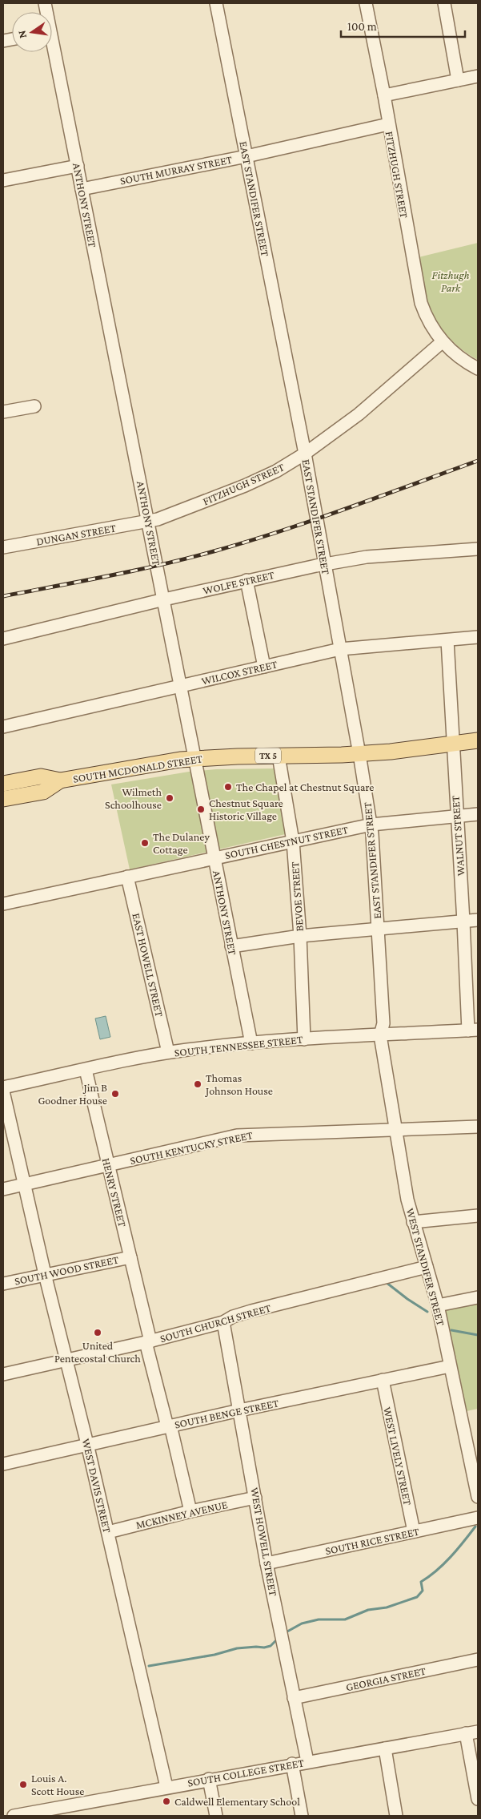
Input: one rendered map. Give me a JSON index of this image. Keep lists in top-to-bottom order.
{
  "streets": {
    "main road": ["TX 5", "SOUTH MCDONALD STREET"],
    "street": [
      "SOUTH MURRAY STREET",
      "FITZHUGH STREET",
      "EAST STANDIFER STREET",
      "ANTHONY STREET",
      "DUNGAN STREET",
      "WOLFE STREET",
      "WILCOX STREET",
      "WALNUT STREET",
      "SOUTH CHESTNUT STREET",
      "BEVOE STREET",
      "EAST HOWELL STREET",
      "SOUTH TENNESSEE STREET",
      "SOUTH KENTUCKY STREET",
      "HENRY STREET",
      "WEST STANDIFER STREET",
      "SOUTH WOOD STREET",
      "SOUTH CHURCH STREET",
      "SOUTH BENGE STREET",
      "WEST LIVELY STREET",
      "WEST DAVIS STREET",
      "MCKINNEY AVENUE",
      "SOUTH RICE STREET",
      "WEST HOWELL STREET",
      "GEORGIA STREET",
      "SOUTH COLLEGE STREET"
    ]
  },
  "crossings": [
    ["SOUTH MURRAY STREET", "FITZHUGH STREET"],
    ["SOUTH MURRAY STREET", "EAST STANDIFER STREET"],
    ["SOUTH MURRAY STREET", "ANTHONY STREET"],
    ["FITZHUGH STREET", "EAST STANDIFER STREET"],
    ["FITZHUGH STREET", "ANTHONY STREET"],
    ["FITZHUGH STREET", "DUNGAN STREET"],
    ["EAST STANDIFER STREET", "WOLFE STREET"],
    ["EAST STANDIFER STREET", "WILCOX STREET"],
    ["EAST STANDIFER STREET", "SOUTH MCDONALD STREET"],
    ["EAST STANDIFER STREET", "SOUTH CHESTNUT STREET"],
    ["EAST STANDIFER STREET", "SOUTH TENNESSEE STREET"],
    ["EAST STANDIFER STREET", "WEST STANDIFER STREET"],
    ["ANTHONY STREET", "DUNGAN STREET"],
    ["ANTHONY STREET", "WOLFE STREET"],
    ["ANTHONY STREET", "WILCOX STREET"],
    ["ANTHONY STREET", "SOUTH MCDONALD STREET"],
    ["ANTHONY STREET", "SOUTH CHESTNUT STREET"],
    ["ANTHONY STREET", "SOUTH TENNESSEE STREET"],
    ["WILCOX STREET", "WALNUT STREET"],
    ["SOUTH MCDONALD STREET", "WALNUT STREET"],
    ["SOUTH MCDONALD STREET", "BEVOE STREET"],
    ["WALNUT STREET", "SOUTH CHESTNUT STREET"],
    ["WALNUT STREET", "SOUTH TENNESSEE STREET"],
    ["SOUTH CHESTNUT STREET", "BEVOE STREET"],
    ["SOUTH CHESTNUT STREET", "EAST HOWELL STREET"],
    ["BEVOE STREET", "SOUTH TENNESSEE STREET"],
    ["EAST HOWELL STREET", "SOUTH TENNESSEE STREET"],
    ["SOUTH TENNESSEE STREET", "HENRY STREET"],
    ["SOUTH TENNESSEE STREET", "WEST STANDIFER STREET"],
    ["SOUTH KENTUCKY STREET", "HENRY STREET"],
    ["SOUTH KENTUCKY STREET", "WEST STANDIFER STREET"],
    ["SOUTH KENTUCKY STREET", "WEST DAVIS STREET"],
    ["HENRY STREET", "SOUTH WOOD STREET"],
    ["HENRY STREET", "SOUTH CHURCH STREET"],
    ["WEST STANDIFER STREET", "SOUTH CHURCH STREET"],
    ["WEST STANDIFER STREET", "SOUTH BENGE STREET"],
    ["SOUTH WOOD STREET", "WEST DAVIS STREET"],
    ["SOUTH CHURCH STREET", "WEST DAVIS STREET"],
    ["SOUTH CHURCH STREET", "WEST HOWELL STREET"],
    ["SOUTH BENGE STREET", "WEST LIVELY STREET"],
    ["SOUTH BENGE STREET", "WEST DAVIS STREET"],
    ["SOUTH BENGE STREET", "WEST HOWELL STREET"],
    ["WEST LIVELY STREET", "SOUTH RICE STREET"],
    ["WEST DAVIS STREET", "MCKINNEY AVENUE"],
    ["WEST DAVIS STREET", "SOUTH COLLEGE STREET"],
    ["MCKINNEY AVENUE", "WEST HOWELL STREET"],
    ["SOUTH RICE STREET", "WEST HOWELL STREET"],
    ["WEST HOWELL STREET", "GEORGIA STREET"],
    ["WEST HOWELL STREET", "SOUTH COLLEGE STREET"]
  ],
  "parks": ["Fitzhugh Park"],
  "places": [
    "The Chapel at Chestnut Square",
    "Wilmeth Schoolhouse",
    "Chestnut Square Historic Village",
    "The Dulaney Cottage",
    "Thomas Johnson House",
    "Jim B Goodner House",
    "United Pentecostal Church",
    "Louis A. Scott House",
    "Caldwell Elementary School"
  ],
  "scale_bar": "100 m",
  "north": "left"
}
